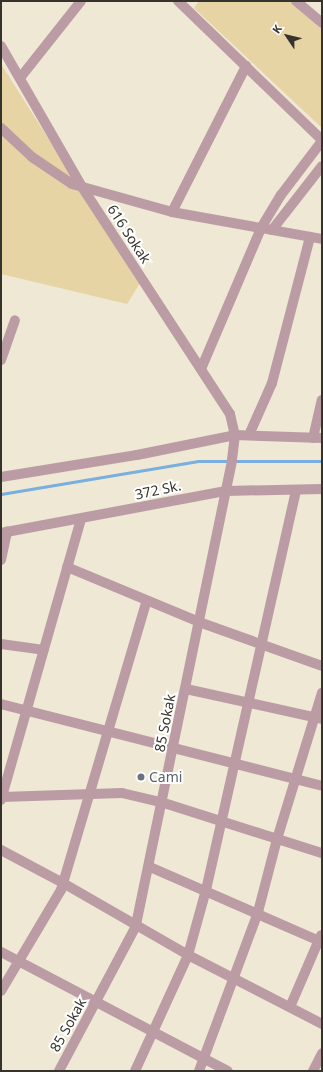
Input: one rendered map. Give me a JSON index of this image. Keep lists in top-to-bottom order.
{
  "streets": {
    "street": ["616 Sokak", "372 Sk.", "85 Sokak"]
  },
  "crossings": [
    ["616 Sokak", "85 Sokak"],
    ["372 Sk.", "85 Sokak"]
  ],
  "places": ["Cami"],
  "north": "top left"
}
